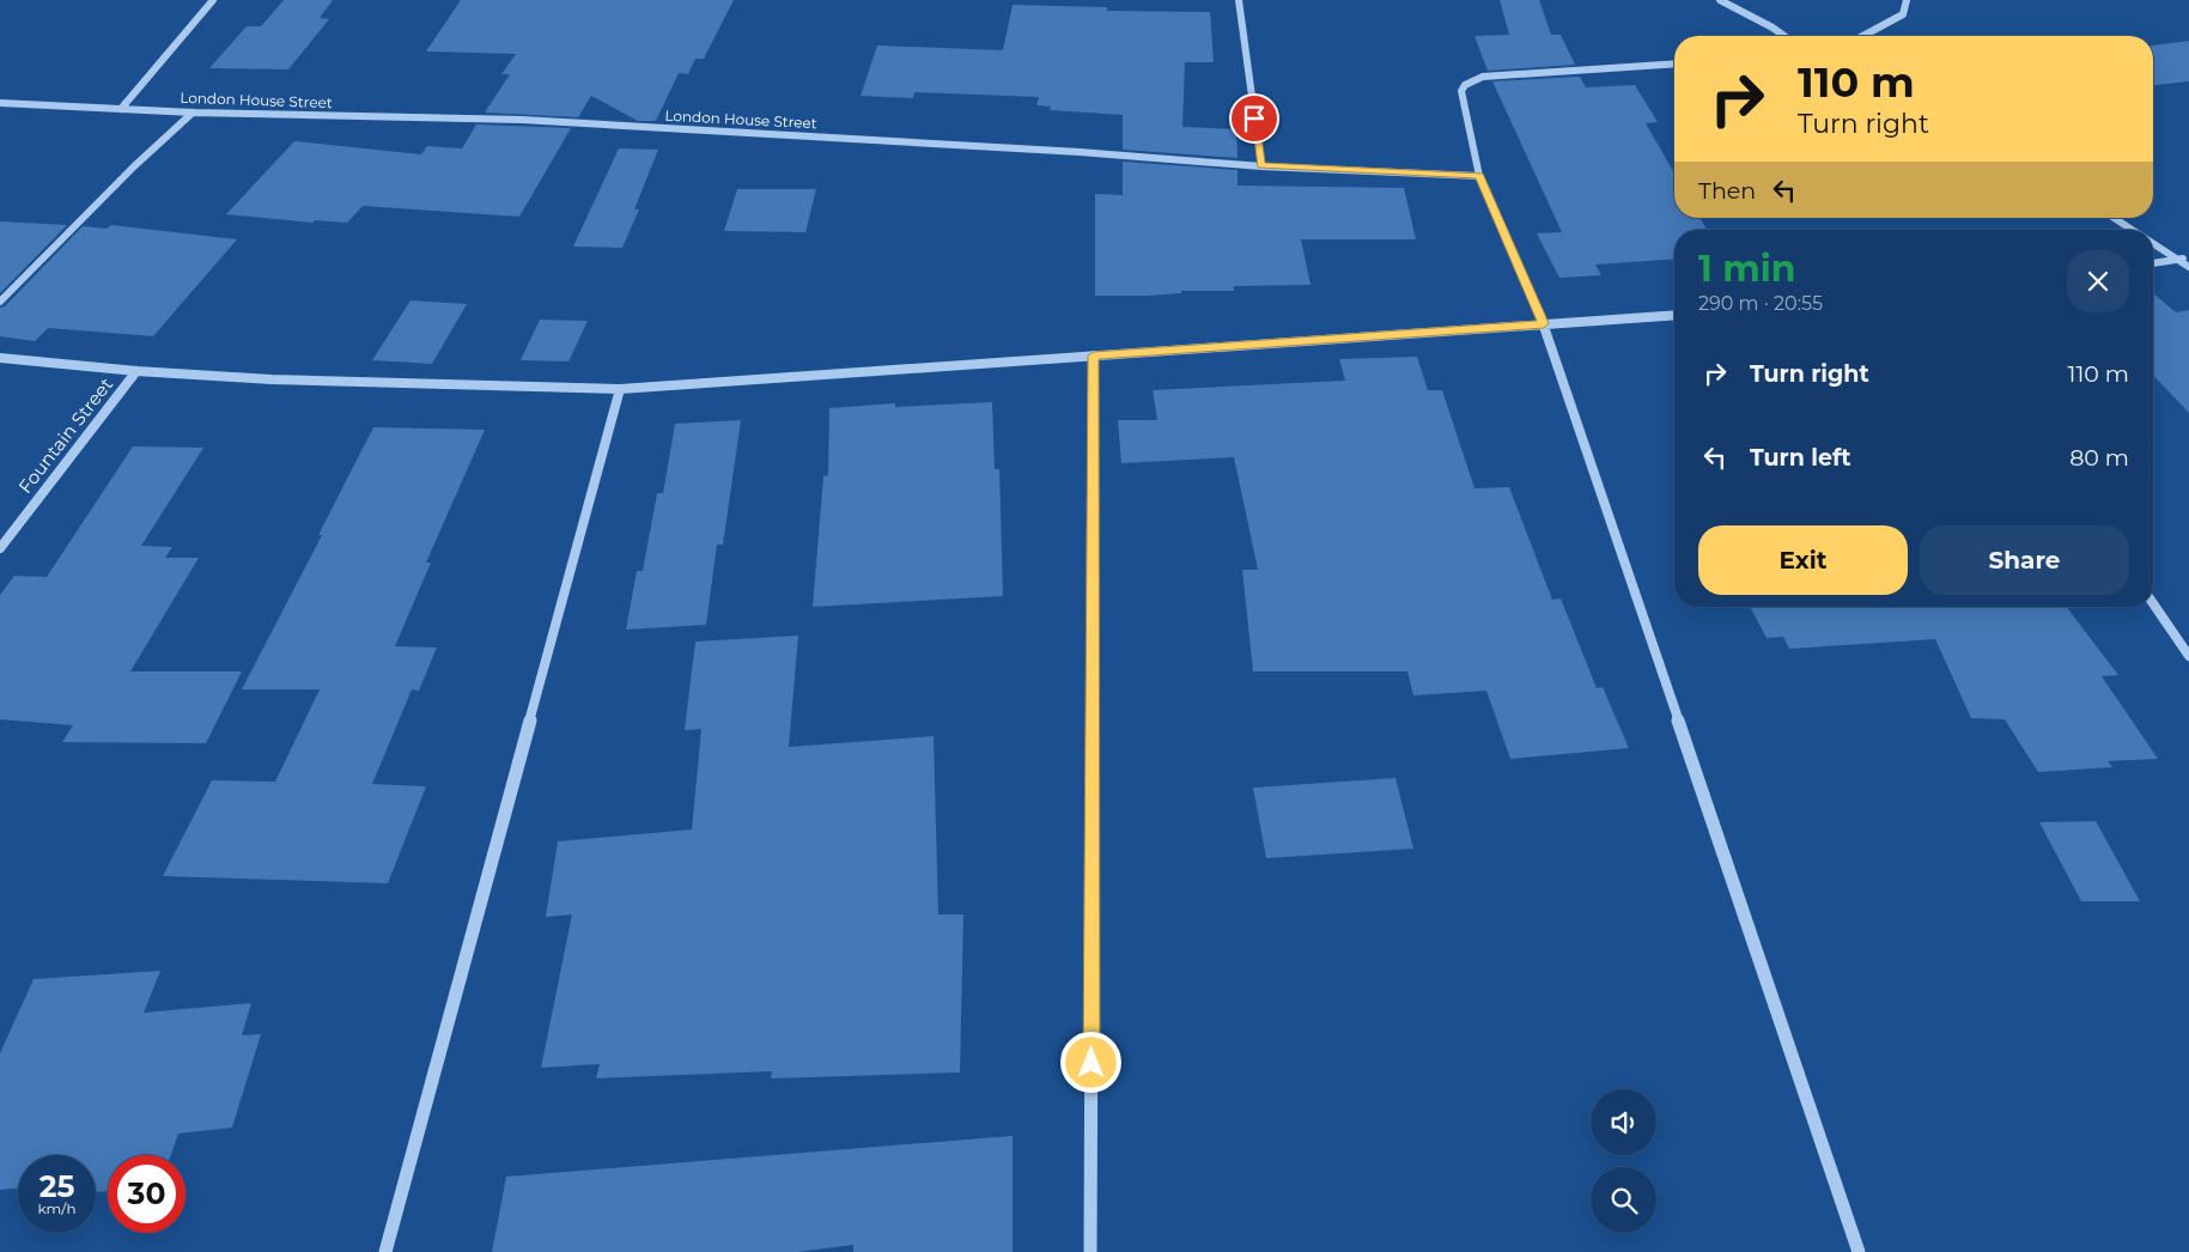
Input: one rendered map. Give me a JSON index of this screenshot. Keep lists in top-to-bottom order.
{
  "streets": {
    "street": ["London House Street", "Fountain Street"]
  },
  "page": {
    "turn": ["110 m", "Turn right"],
    "then": "Then",
    "heading": ["1 min", "290 m · 20:55"],
    "list": [
      {
        "name": "Turn right",
        "value": "110 m"
      },
      {
        "name": "Turn left",
        "value": "80 m"
      }
    ],
    "buttons": ["Exit", "Share"],
    "speed": "25 km/h",
    "limit": "30"
  }
}
